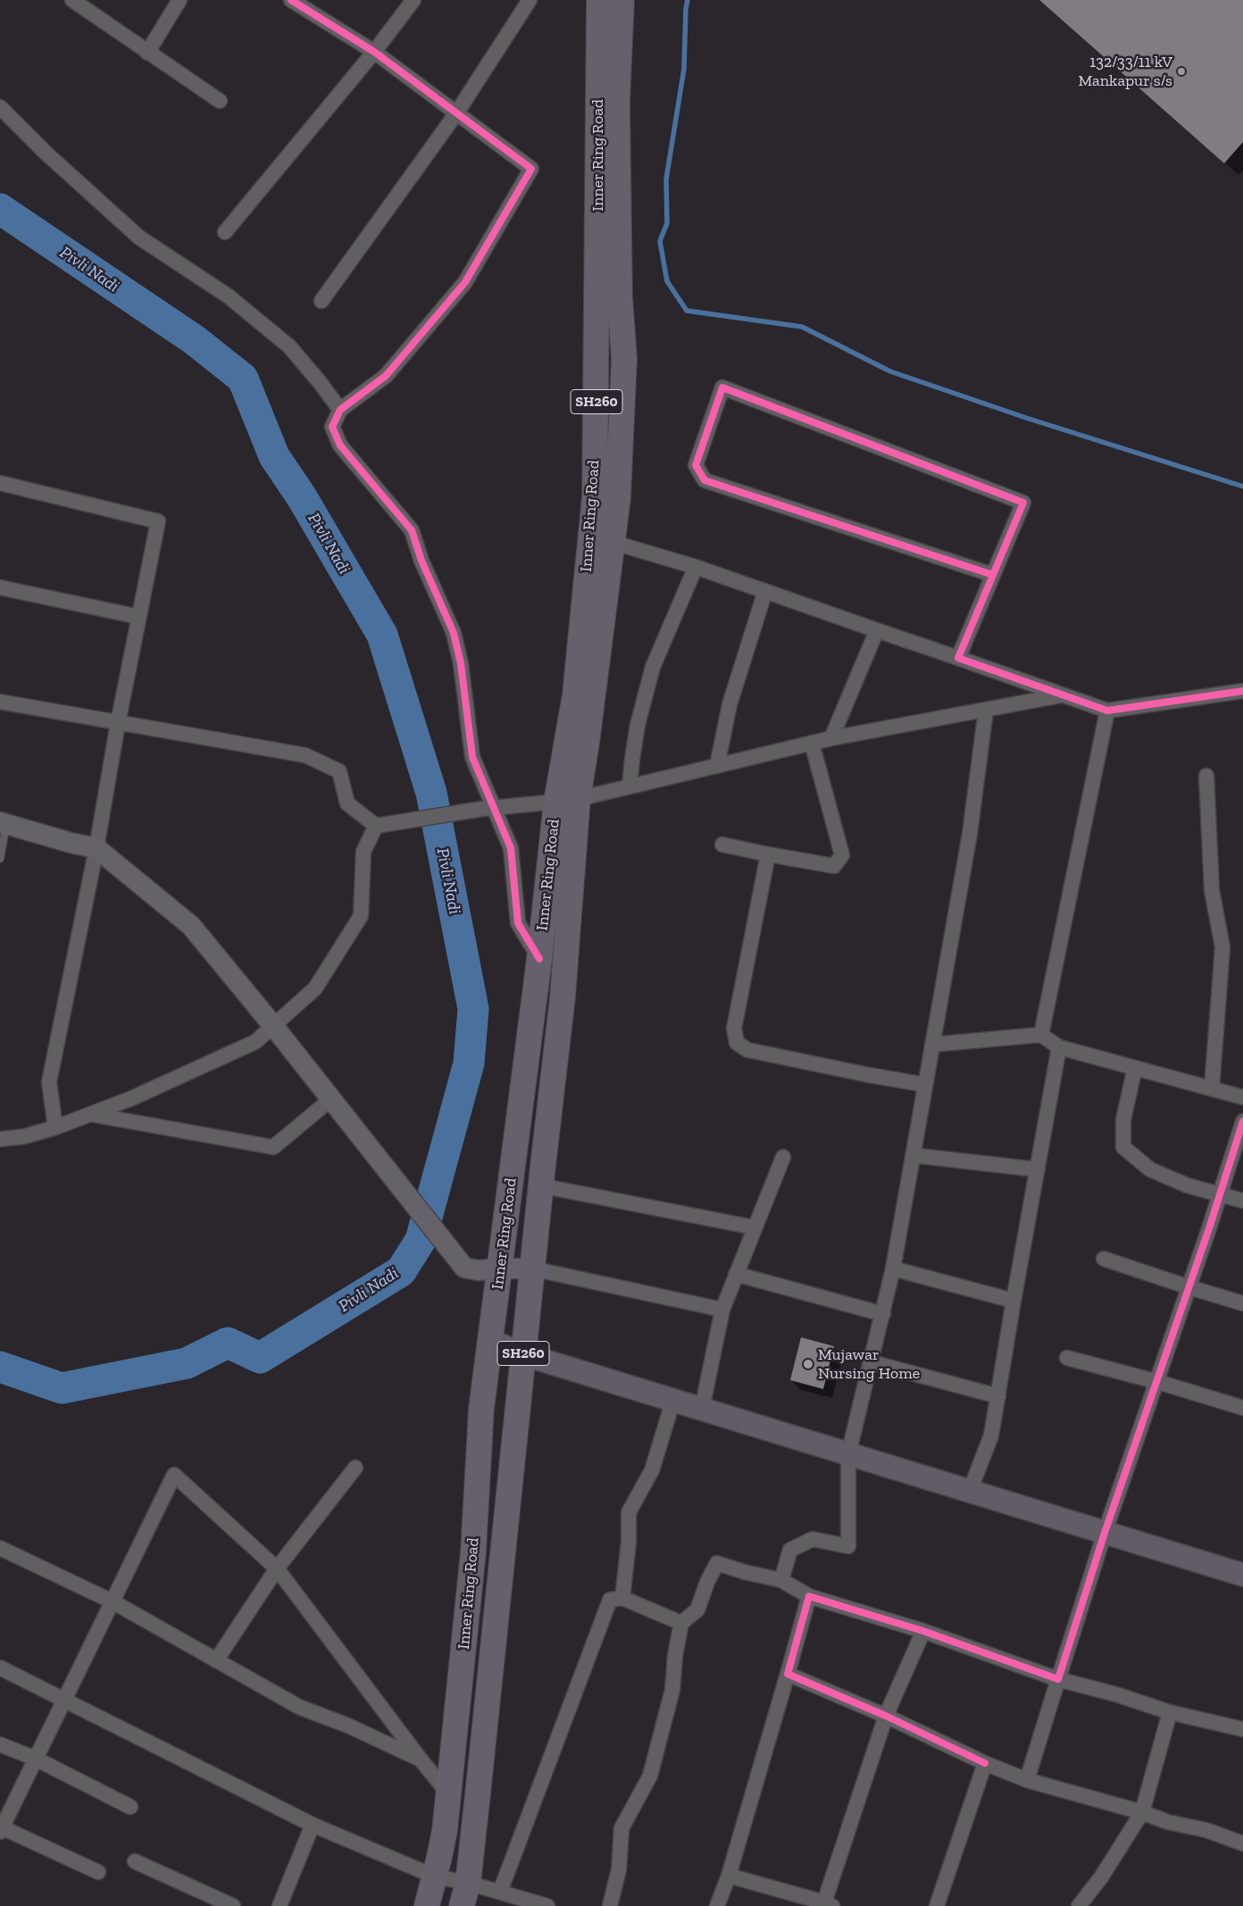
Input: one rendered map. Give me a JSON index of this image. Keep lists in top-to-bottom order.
{
  "streets": {
    "highway": ["Inner Ring Road", "SH260"]
  },
  "water": ["Pivli Nadi"],
  "places": ["132/33/11 kV Mankapur s/s", "Mujawar Nursing Home"]
}
